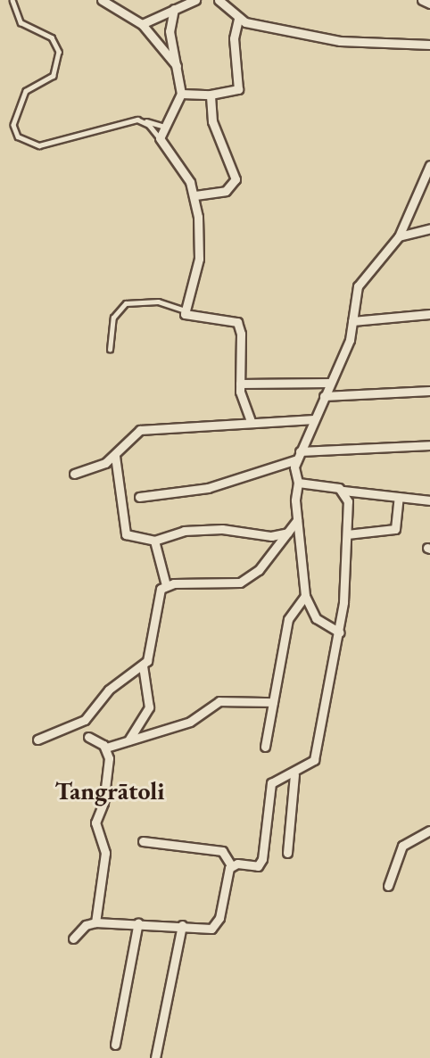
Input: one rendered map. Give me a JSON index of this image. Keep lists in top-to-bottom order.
{
  "districts": ["Tangrātoli"]
}
